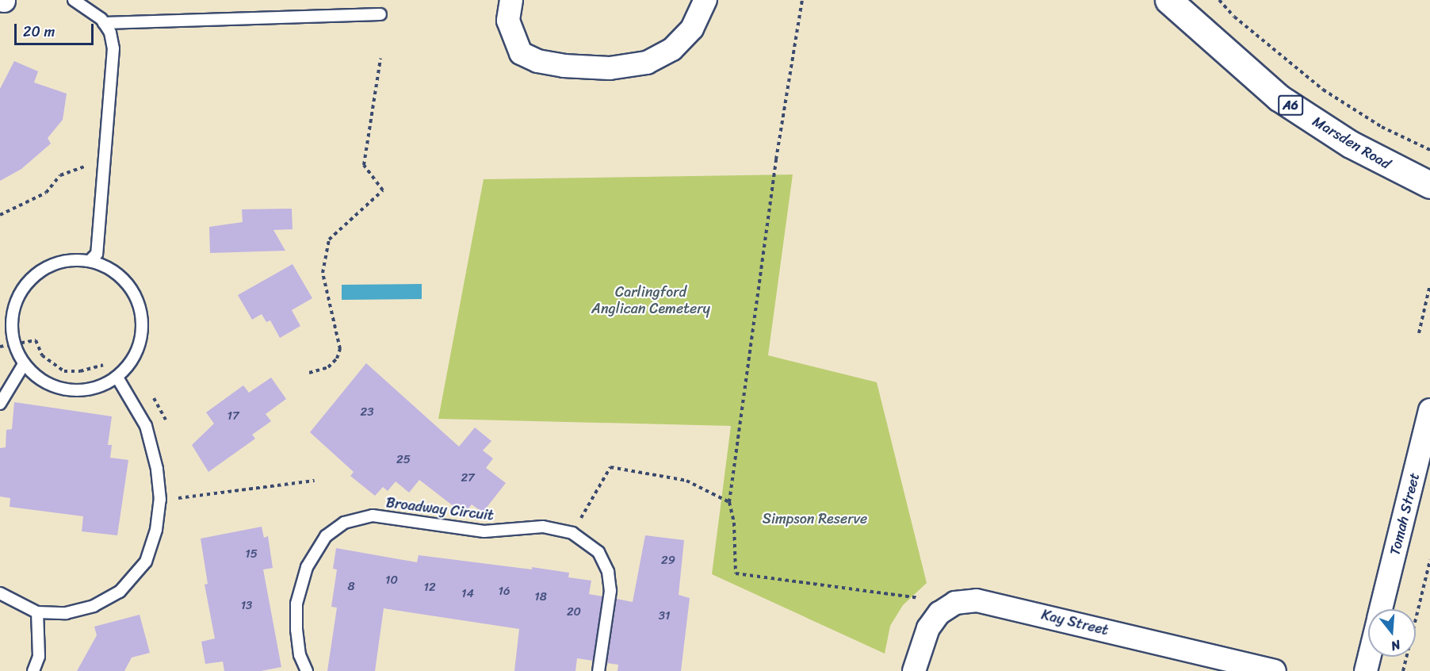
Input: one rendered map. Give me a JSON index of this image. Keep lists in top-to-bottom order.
{
  "streets": {
    "highway": ["A6", "Marsden Road"],
    "street": ["Tomah Street", "Kay Street"],
    "lane": ["Broadway Circuit"]
  },
  "parks": ["Carlingford Anglican Cemetery", "Simpson Reserve"],
  "house_numbers": [
    "23",
    "17",
    "25",
    "27",
    "15",
    "29",
    "10",
    "8",
    "12",
    "16",
    "14",
    "18",
    "13",
    "20",
    "31"
  ],
  "scale_bar": "20 m",
  "north": "bottom"
}
